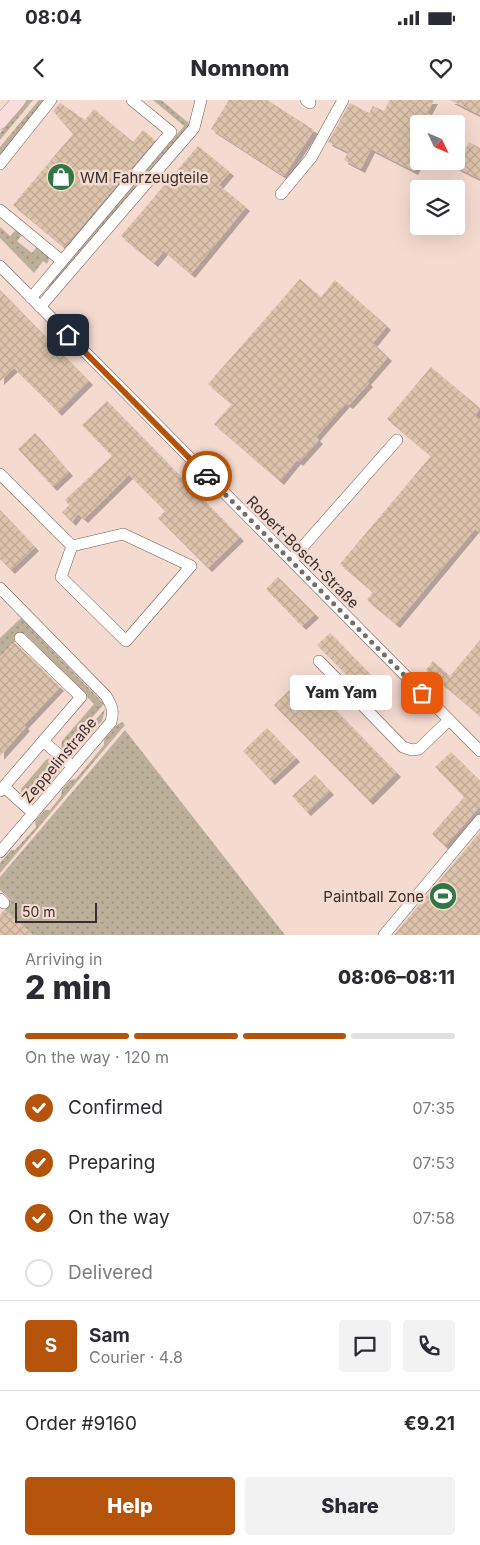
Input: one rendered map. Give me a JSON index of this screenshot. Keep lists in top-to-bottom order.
{
  "streets": {
    "street": ["Robert-Bosch-Straße", "Zeppelinstraße"]
  },
  "places": {
    "shop": ["WM Fahrzeugteile"],
    "other": ["Yam Yam"],
    "sports": ["Paintball Zone"]
  },
  "scale_bar": "50 m",
  "north": "bottom right",
  "page": {
    "status": "08:04",
    "header": "Nomnom",
    "bubble": "Yam Yam",
    "scale": "50 m",
    "heading": ["2 min", "Arriving in", "08:06–08:11"],
    "panel": [
      "Sam",
      "Courier · 4.8",
      "Order #9160",
      "€9.21"
    ],
    "bar": "On the way · 120 m",
    "list": [
      ["Confirmed", "07:35"],
      ["Preparing", "07:53"],
      ["On the way", "07:58"],
      "Delivered"
    ],
    "round": "S",
    "buttons": ["Help", "Share"]
  }
}
